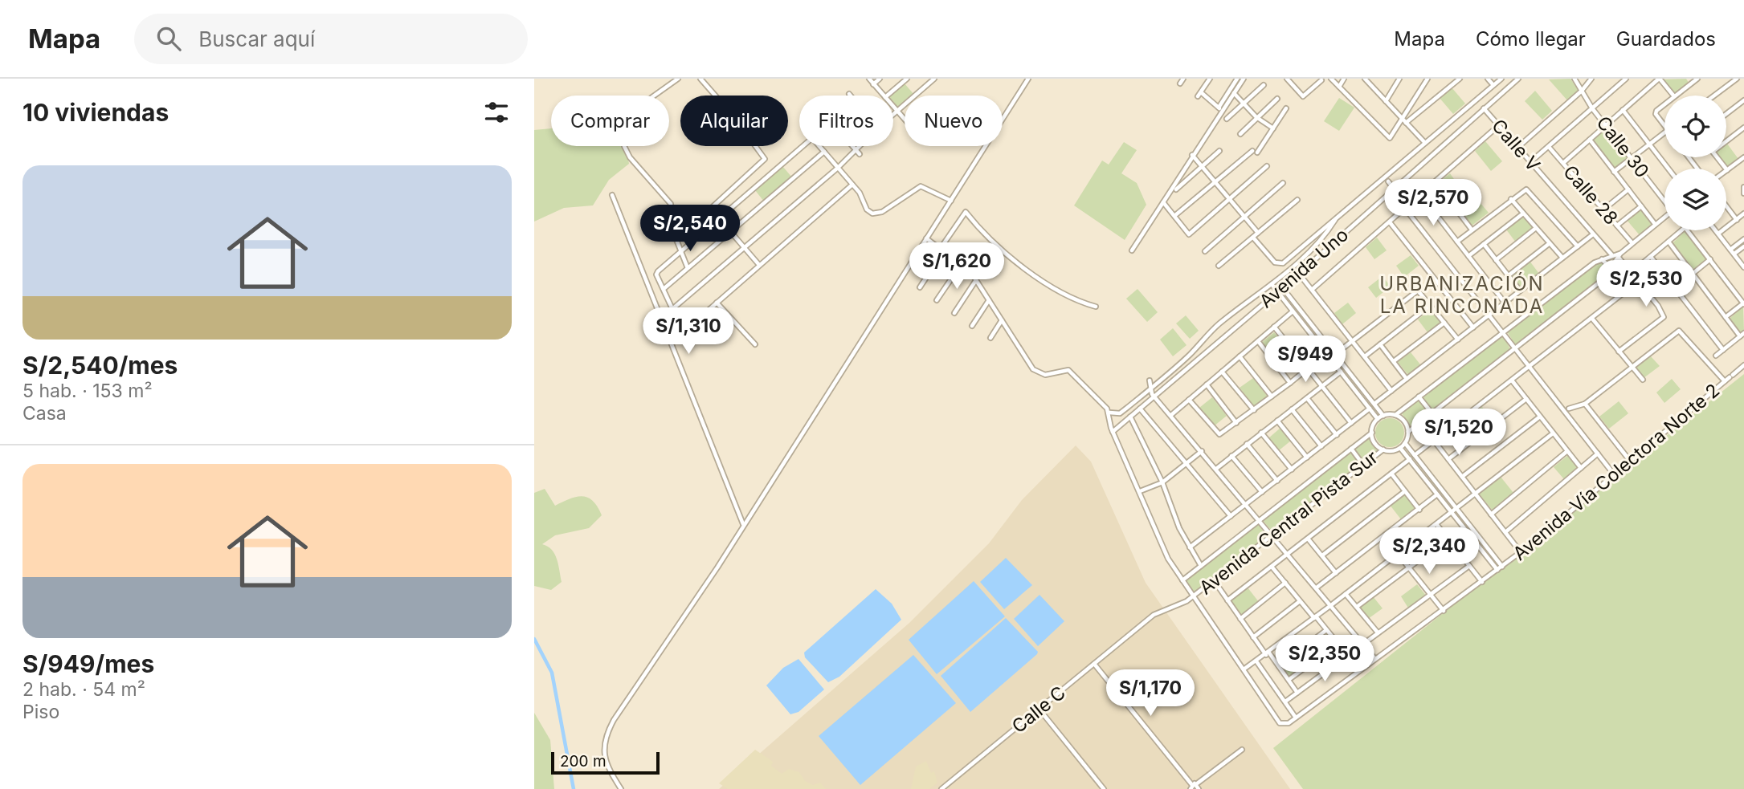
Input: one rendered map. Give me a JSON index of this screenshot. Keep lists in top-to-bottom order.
{
  "streets": {
    "street": [
      "Calle V",
      "Calle 30",
      "Calle 28",
      "Avenida Uno",
      "Avenida Vía Colectora Norte 2",
      "Avenida Central Pista Sur",
      "Calle C"
    ]
  },
  "crossings": [
    ["Calle V", "Avenida Uno"],
    ["Avenida Central Pista Sur", "Calle C"]
  ],
  "districts": ["URBANIZACIÓN LA RINCONADA"],
  "scale_bar": "200 m",
  "page": {
    "header": "Mapa",
    "search": "Buscar aquí",
    "nav": ["Mapa", "Cómo llegar", "Guardados"],
    "heading": "10 viviendas",
    "chip": [
      "Comprar",
      "Alquilar",
      "Filtros",
      "Nuevo"
    ],
    "list": [
      {
        "name": "S/2,540/mes",
        "note": "5 hab. · 153 m² · Casa"
      },
      {
        "name": "S/949/mes",
        "note": "2 hab. · 54 m² · Piso"
      }
    ],
    "price": [
      "S/2,570",
      "S/2,540",
      "S/1,620",
      "S/2,530",
      "S/1,310",
      "S/949",
      "S/1,520",
      "S/2,340",
      "S/2,350",
      "S/1,170"
    ],
    "scale": "200 m"
  }
}
